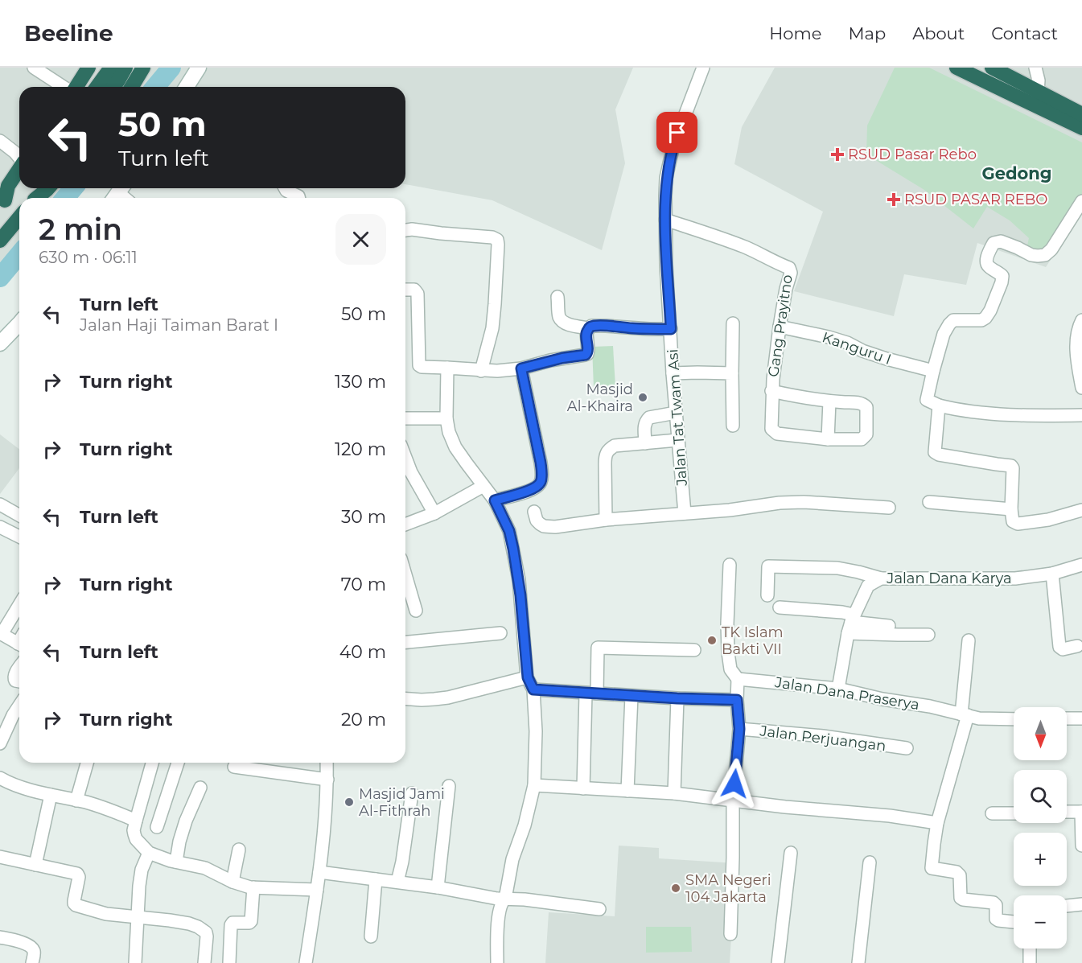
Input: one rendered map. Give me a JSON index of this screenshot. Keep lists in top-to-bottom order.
{
  "streets": {
    "street": [
      "Gang Prayitno",
      "Kanguru I",
      "Jalan Tat Twam Asi",
      "Jalan Dana Karya",
      "Jalan Dana Praserya",
      "Jalan Perjuangan"
    ]
  },
  "crossings": [
    ["Gang Prayitno", "Kanguru I"],
    ["Gang Prayitno", "Jalan Tat Twam Asi"],
    ["Jalan Dana Karya", "Jalan Dana Praserya"]
  ],
  "districts": ["Gedong"],
  "places": {
    "health": ["RSUD Pasar Rebo", "RSUD PASAR REBO"],
    "other": [
      "Masjid Al-Khaira",
      "TK Islam Bakti VII",
      "Masjid Jami Al-Fithrah",
      "SMA Negeri 104 Jakarta"
    ]
  },
  "north": "bottom",
  "page": {
    "header": "Beeline",
    "nav": [
      "Home",
      "Map",
      "About",
      "Contact"
    ],
    "turn": ["50 m", "Turn left"],
    "heading": ["2 min", "630 m · 06:11"],
    "list": [
      {
        "name": "Turn left",
        "note": "Jalan Haji Taiman Barat I",
        "value": "50 m"
      },
      {
        "name": "Turn right",
        "value": "130 m"
      },
      {
        "name": "Turn right",
        "value": "120 m"
      },
      {
        "name": "Turn left",
        "value": "30 m"
      },
      {
        "name": "Turn right",
        "value": "70 m"
      },
      {
        "name": "Turn left",
        "value": "40 m"
      },
      {
        "name": "Turn right",
        "value": "20 m"
      }
    ],
    "map_buttons": ["+", "−"]
  }
}
